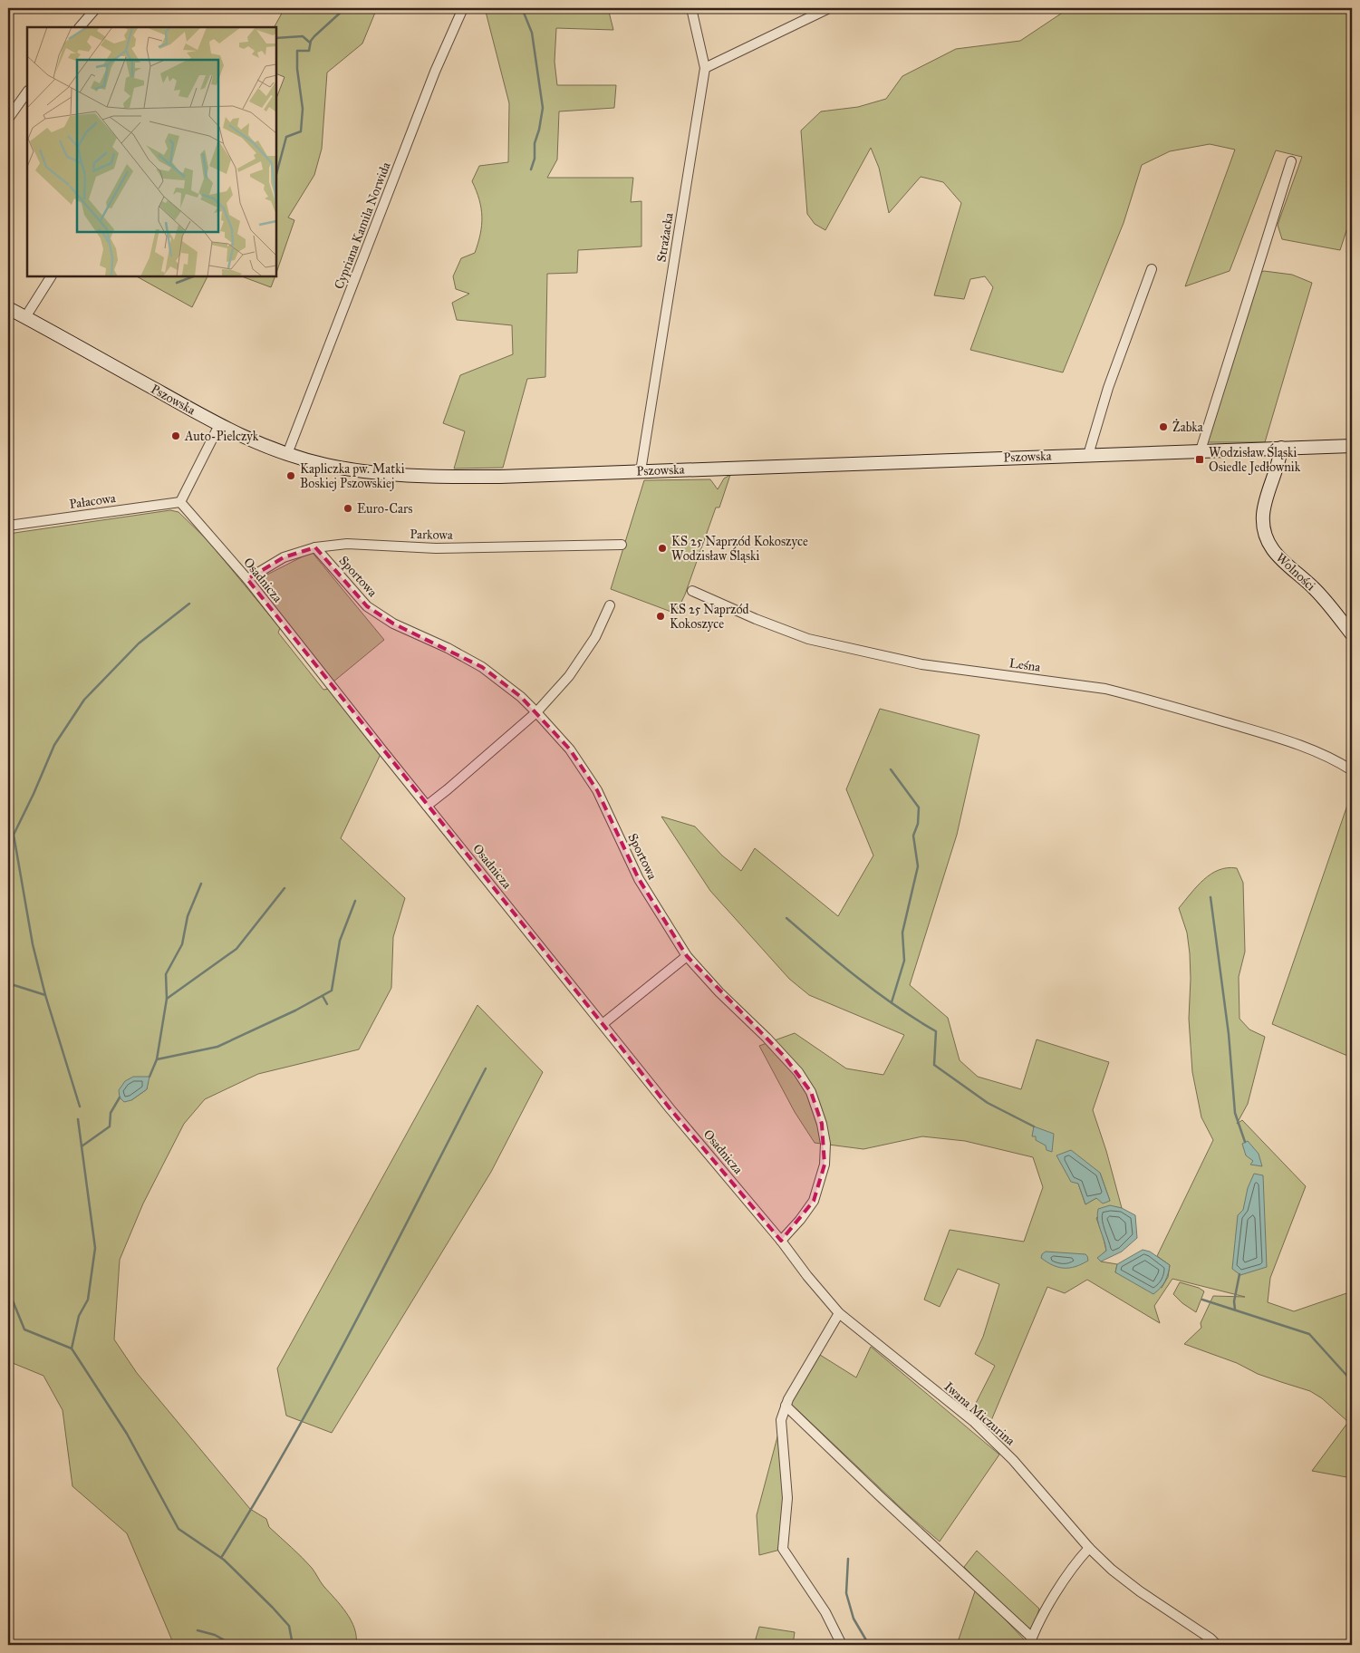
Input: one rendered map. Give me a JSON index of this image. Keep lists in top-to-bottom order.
{
  "streets": {
    "main road": ["Pszowska", "Wolności"],
    "street": [
      "Cypriana Kamila Norwida",
      "Strażacka",
      "Pałacowa",
      "Parkowa",
      "Sportowa",
      "Osadnicza",
      "Leśna",
      "Iwana Miczurina"
    ]
  },
  "crossings": [
    ["Cypriana Kamila Norwida", "Pszowska"],
    ["Strażacka", "Pszowska"],
    ["Pszowska", "Wolności"],
    ["Pałacowa", "Osadnicza"],
    ["Parkowa", "Sportowa"],
    ["Parkowa", "Osadnicza"],
    ["Sportowa", "Osadnicza"],
    ["Osadnicza", "Iwana Miczurina"]
  ],
  "places": {
    "other": [
      "Żabka",
      "Auto-Pielczyk",
      "Kapliczka pw. Matki Boskiej Pszowskiej",
      "Euro-Cars",
      "KS 25 Naprzód Kokoszyce Wodzisław Śląski",
      "KS 25 Naprzód Kokoszyce"
    ],
    "transit": ["Wodzisław Śląski Osiedle Jedłownik"]
  }
}
